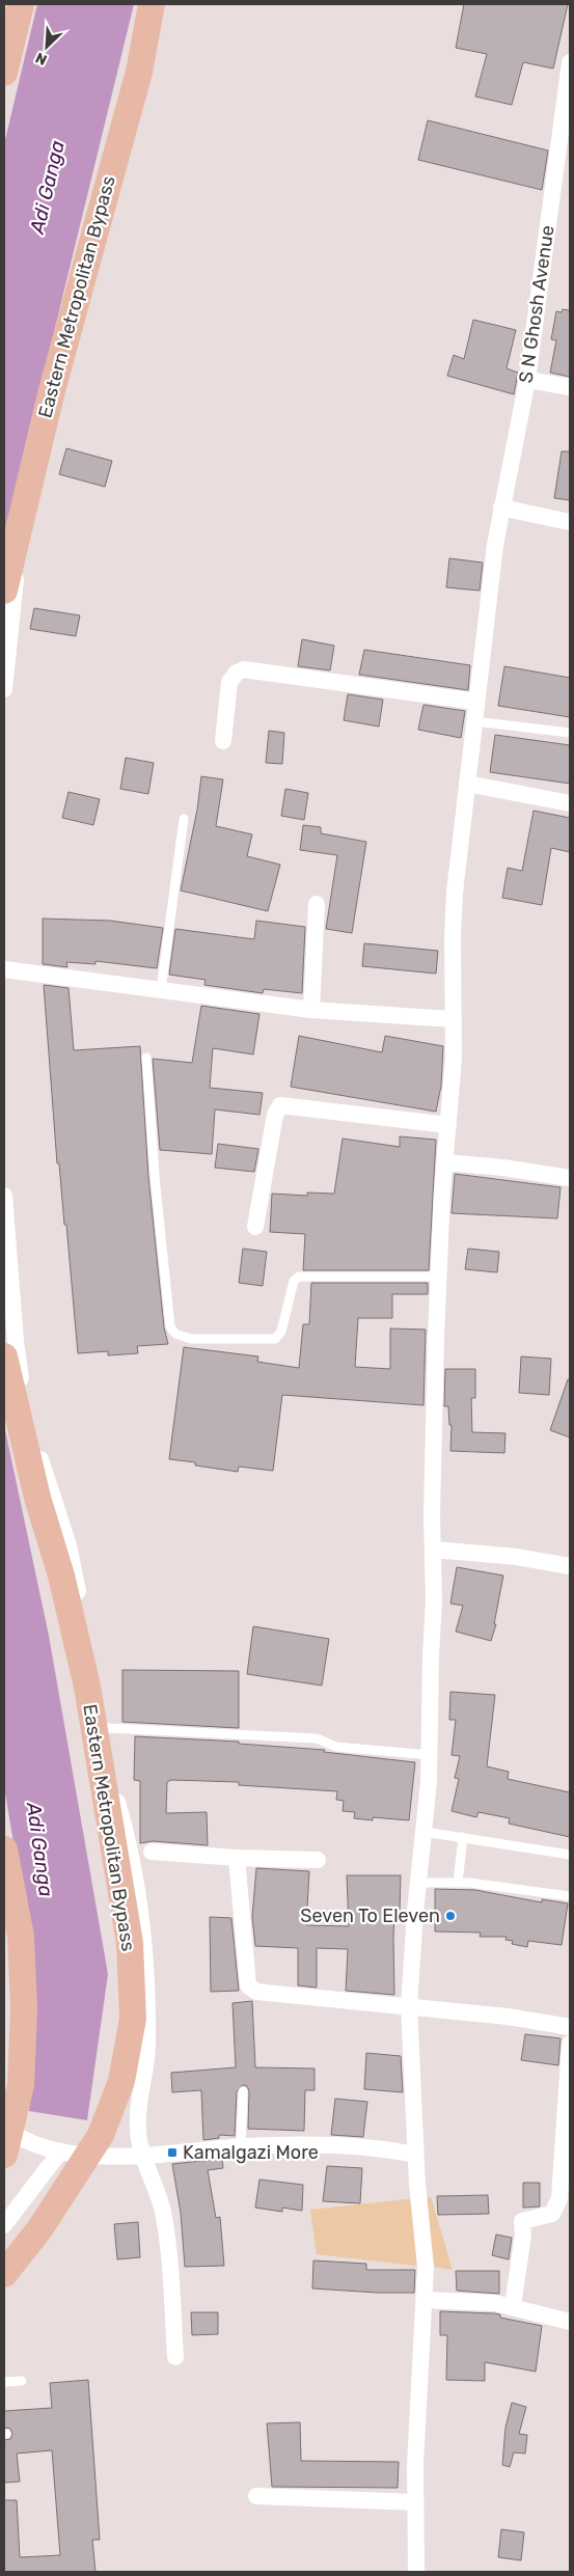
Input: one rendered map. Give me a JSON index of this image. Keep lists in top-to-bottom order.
{
  "streets": {
    "main road": ["Eastern Metropolitan Bypass"],
    "street": ["S N Ghosh Avenue"]
  },
  "water": ["Adi Ganga"],
  "places": {
    "other": ["Seven To Eleven"],
    "transit": ["Kamalgazi More"]
  },
  "north": "bottom left"
}
